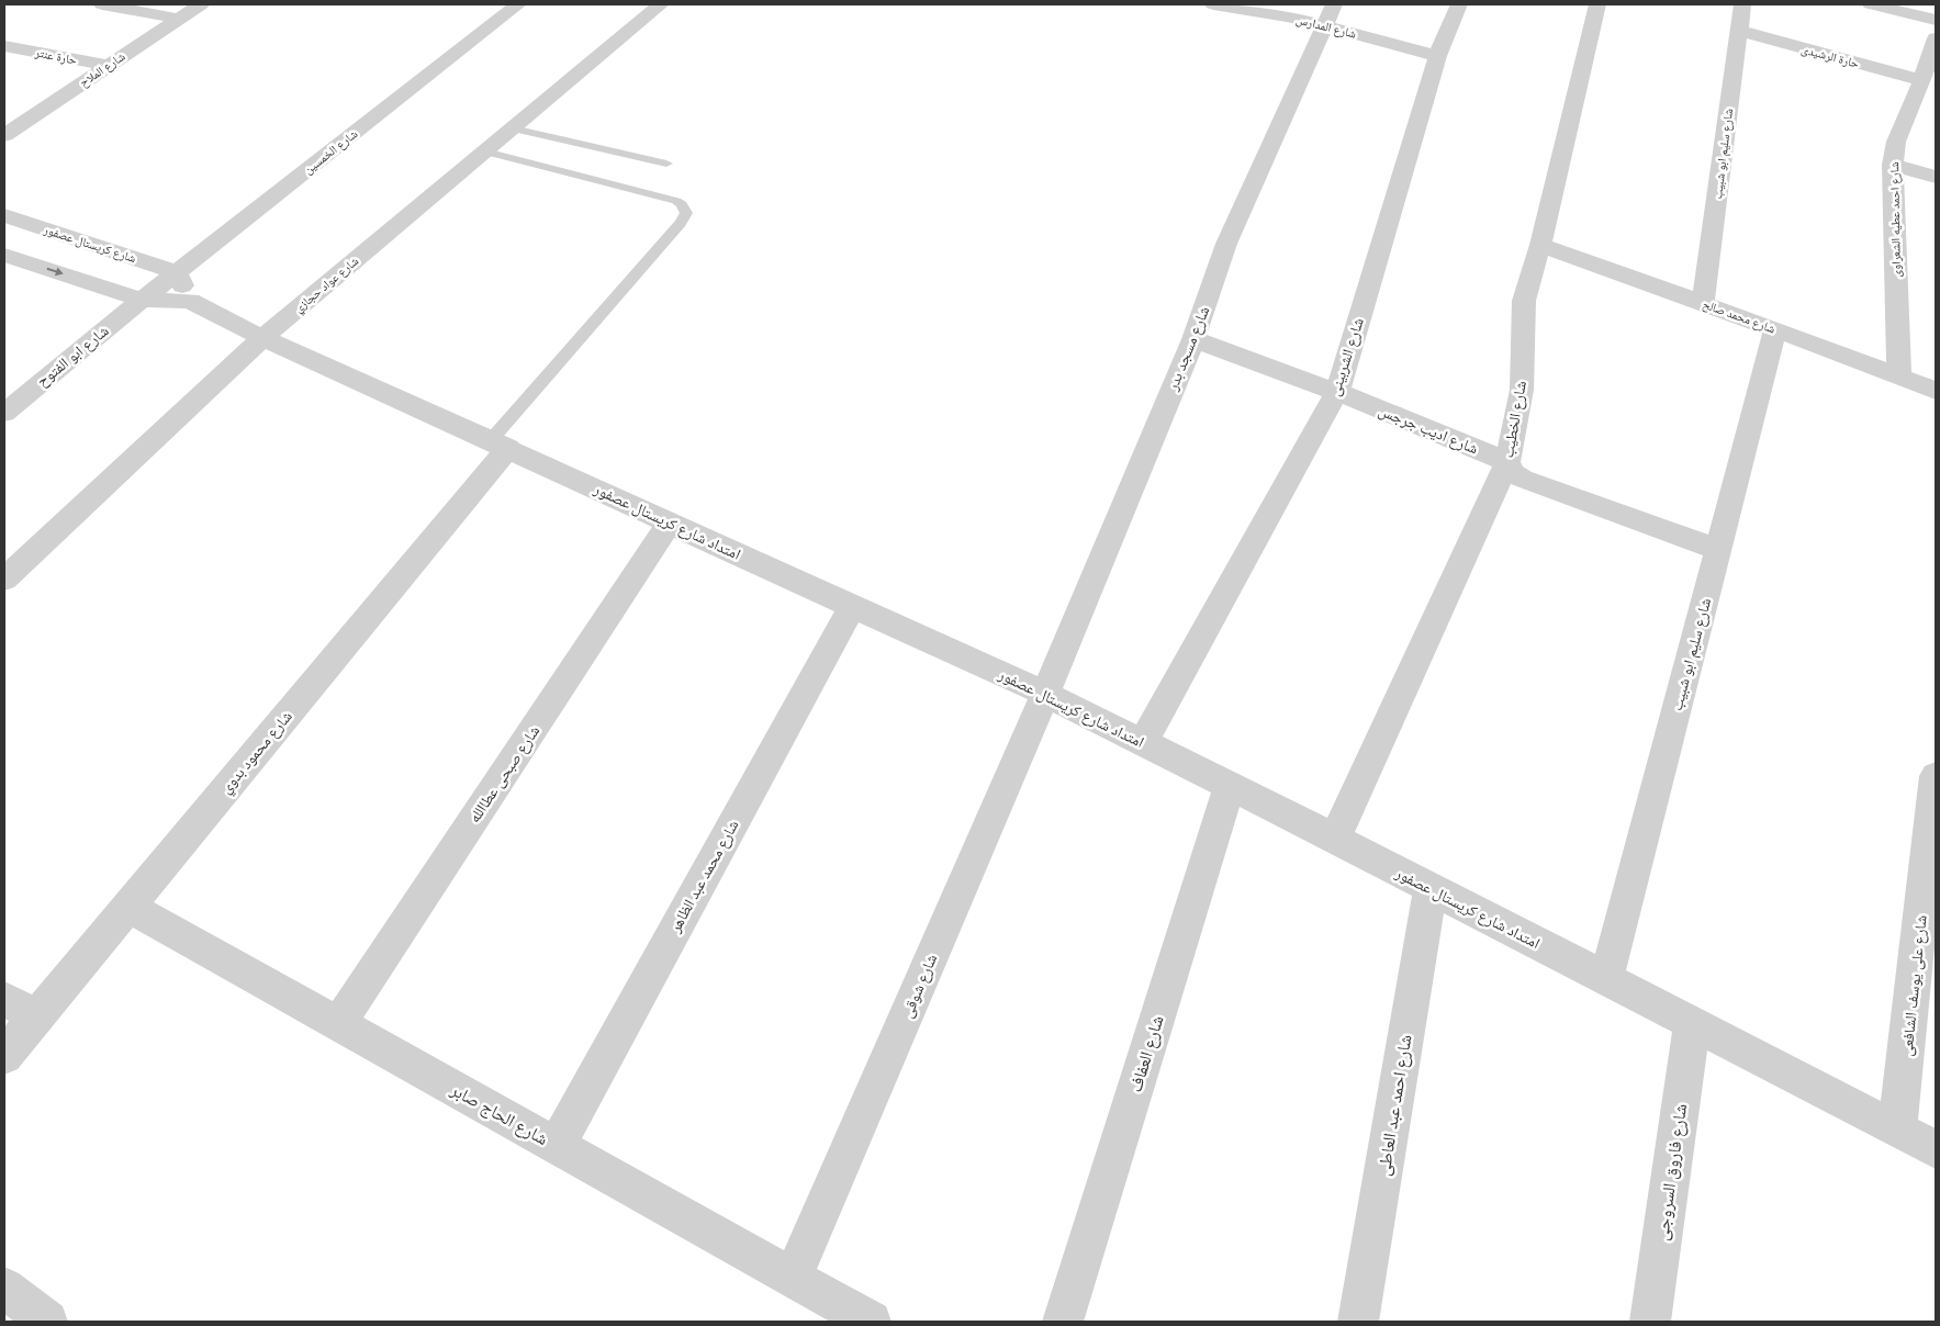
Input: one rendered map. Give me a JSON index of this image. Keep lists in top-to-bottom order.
{
  "streets": {
    "street": [
      "شارع المدارس",
      "حارة عنتر",
      "حارة الرشيدى",
      "شارع الملاح",
      "شارع الخمسين",
      "شارع سليم ابو شبيب",
      "شارع احمد عطيه الشعراوى",
      "شارع كريستال عصفور",
      "شارع عواد حجازي",
      "شارع محمد صالح",
      "شارع مسجد بدر",
      "شارع ابو الفتوح",
      "شارع الشربينى",
      "شارع الخطيب",
      "شارع اديب جرجس",
      "امتداد شارع كريستال عصفور",
      "شارع محمود بدوي",
      "شارع صبحى عطاالله",
      "شارع محمد عبد الظاهر",
      "شارع شوقى",
      "شارع على يوسف الشافعى",
      "شارع العفاف",
      "شارع احمد عبد العاطى",
      "شارع الحاج صابر",
      "شارع فاروق السروجى"
    ]
  },
  "crossings": [
    ["شارع المدارس", "شارع مسجد بدر"],
    ["شارع المدارس", "شارع الشربينى"],
    ["حارة عنتر", "شارع الملاح"],
    ["حارة الرشيدى", "شارع سليم ابو شبيب"],
    ["حارة الرشيدى", "شارع احمد عطيه الشعراوى"],
    ["شارع الخمسين", "شارع كريستال عصفور"],
    ["شارع الخمسين", "شارع ابو الفتوح"],
    ["شارع الخمسين", "امتداد شارع كريستال عصفور"],
    ["شارع سليم ابو شبيب", "شارع محمد صالح"],
    ["شارع سليم ابو شبيب", "شارع اديب جرجس"],
    ["شارع سليم ابو شبيب", "امتداد شارع كريستال عصفور"],
    ["شارع احمد عطيه الشعراوى", "شارع محمد صالح"],
    ["شارع عواد حجازي", "امتداد شارع كريستال عصفور"],
    ["شارع محمد صالح", "شارع الخطيب"],
    ["شارع مسجد بدر", "شارع اديب جرجس"],
    ["شارع مسجد بدر", "امتداد شارع كريستال عصفور"],
    ["شارع مسجد بدر", "شارع شوقى"],
    ["شارع ابو الفتوح", "امتداد شارع كريستال عصفور"],
    ["شارع الشربينى", "شارع اديب جرجس"],
    ["شارع الشربينى", "امتداد شارع كريستال عصفور"],
    ["شارع الخطيب", "شارع اديب جرجس"],
    ["شارع الخطيب", "امتداد شارع كريستال عصفور"],
    ["امتداد شارع كريستال عصفور", "شارع محمود بدوي"],
    ["امتداد شارع كريستال عصفور", "شارع صبحى عطاالله"],
    ["امتداد شارع كريستال عصفور", "شارع محمد عبد الظاهر"],
    ["امتداد شارع كريستال عصفور", "شارع شوقى"],
    ["امتداد شارع كريستال عصفور", "شارع على يوسف الشافعى"],
    ["امتداد شارع كريستال عصفور", "شارع العفاف"],
    ["امتداد شارع كريستال عصفور", "شارع احمد عبد العاطى"],
    ["امتداد شارع كريستال عصفور", "شارع فاروق السروجى"],
    ["شارع محمود بدوي", "شارع الحاج صابر"],
    ["شارع صبحى عطاالله", "شارع الحاج صابر"],
    ["شارع محمد عبد الظاهر", "شارع الحاج صابر"],
    ["شارع شوقى", "شارع الحاج صابر"]
  ]
}
